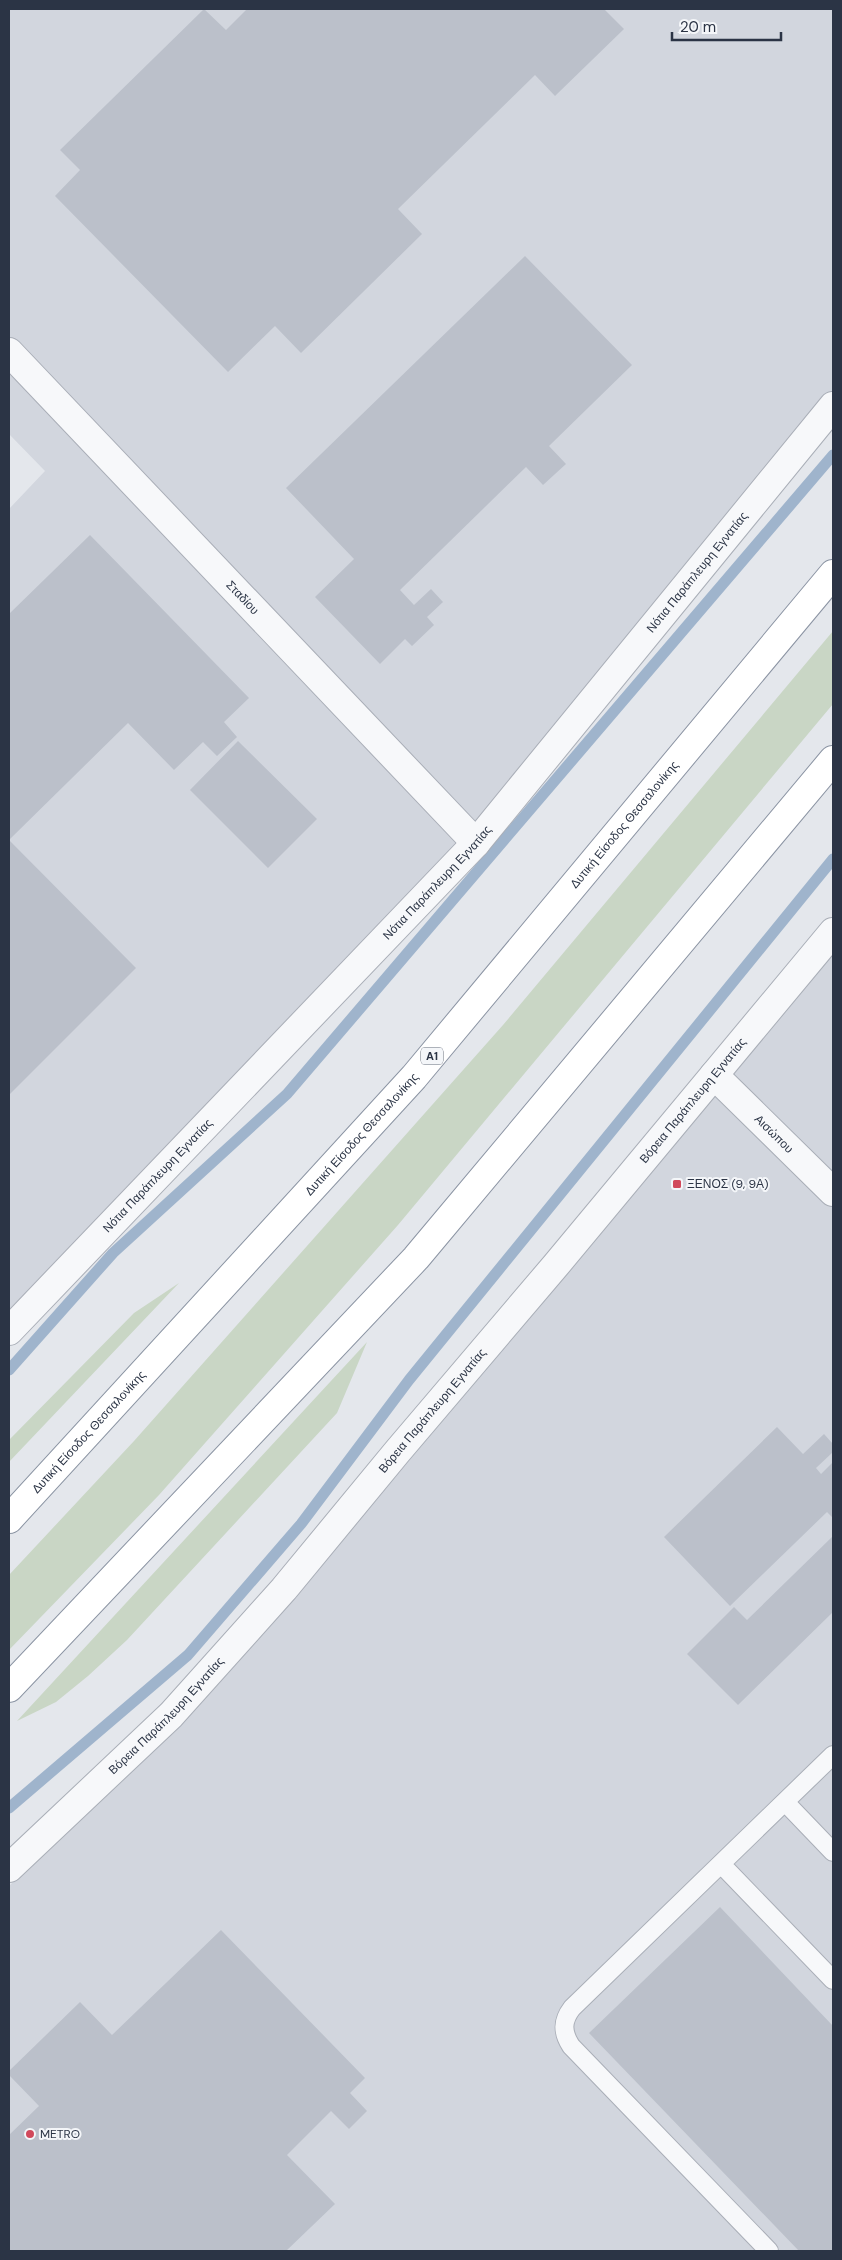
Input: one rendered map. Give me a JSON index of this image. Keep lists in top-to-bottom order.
{
  "streets": {
    "highway": ["Δυτική Είσοδος Θεσσαλονίκης", "Α1"],
    "street": [
      "Νότια Παράπλευρη Εγνατίας",
      "Σταδίου",
      "Βόρεια Παράπλευρη Εγνατίας",
      "Αισώπου"
    ]
  },
  "crossings": [
    ["Νότια Παράπλευρη Εγνατίας", "Σταδίου"],
    ["Βόρεια Παράπλευρη Εγνατίας", "Αισώπου"]
  ],
  "places": {
    "transit": ["ΞΕΝΟΣ (9, 9Α)"],
    "other": ["METRO"]
  },
  "scale_bar": "20 m"
}
